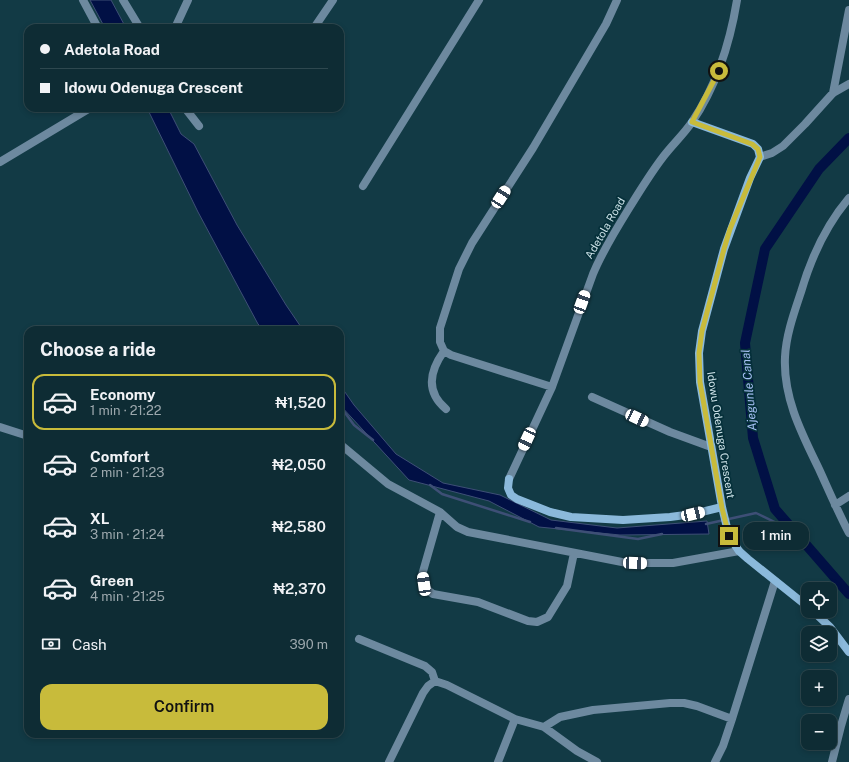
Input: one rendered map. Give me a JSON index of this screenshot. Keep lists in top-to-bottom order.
{
  "streets": {
    "street": ["Adetola Road", "Idowu Odenuga Crescent"]
  },
  "crossings": [
    ["Adetola Road", "Idowu Odenuga Crescent"]
  ],
  "water": ["Ajegunle Canal"],
  "page": {
    "banner": ["Adetola Road", "Idowu Odenuga Crescent"],
    "heading": "Choose a ride",
    "list": [
      {
        "name": "Economy",
        "note": "1 min · 21:22",
        "value": "₦1,520"
      },
      {
        "name": "Comfort",
        "note": "2 min · 21:23",
        "value": "₦2,050"
      },
      {
        "name": "XL",
        "note": "3 min · 21:24",
        "value": "₦2,580"
      },
      {
        "name": "Green",
        "note": "4 min · 21:25",
        "value": "₦2,370"
      }
    ],
    "bubble": "1 min",
    "map_buttons": ["+", "−"],
    "pay": ["Cash", "390 m"],
    "buttons": "Confirm"
  }
}
